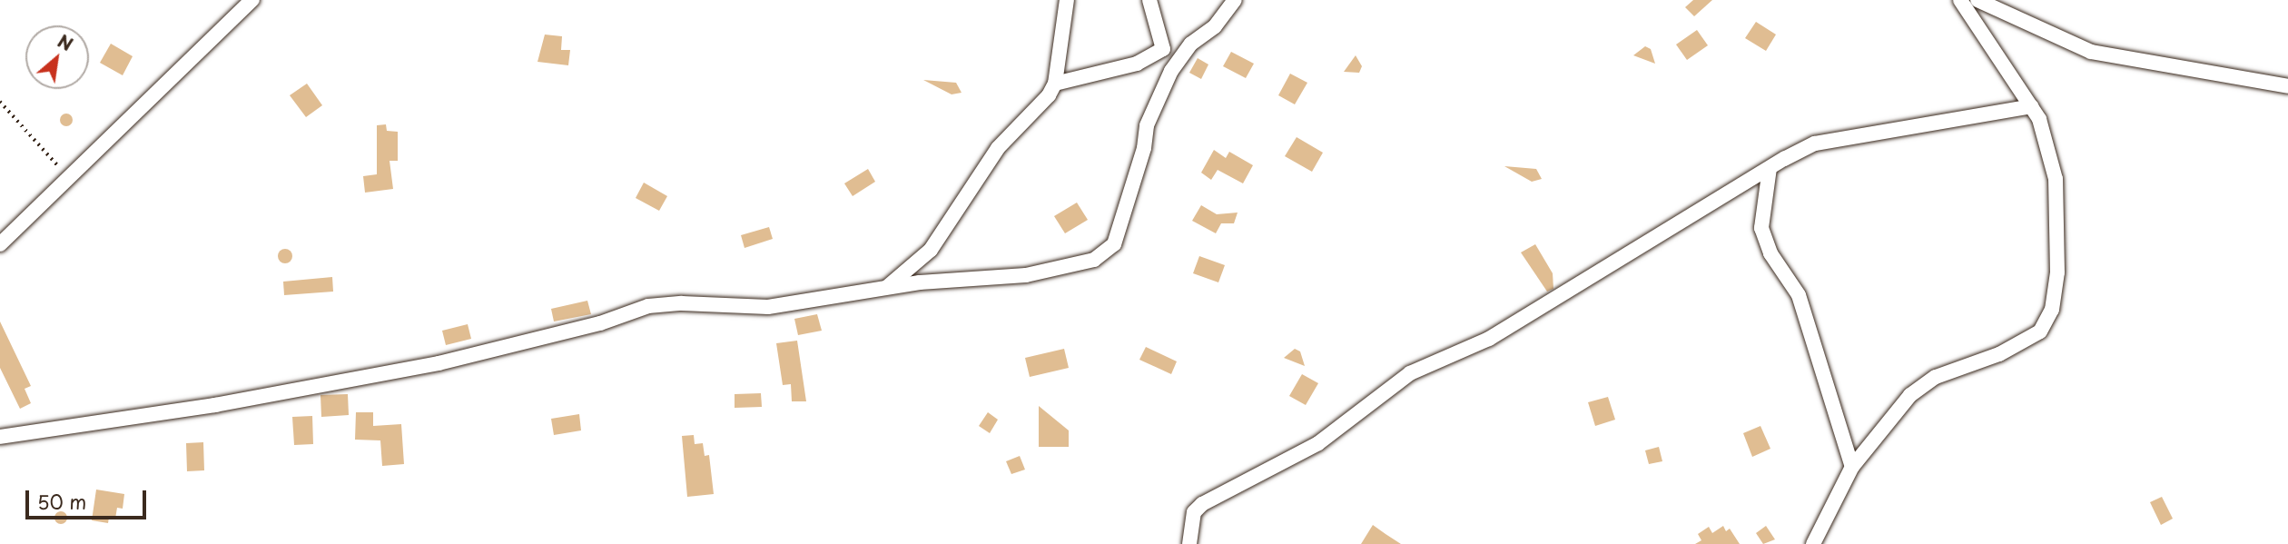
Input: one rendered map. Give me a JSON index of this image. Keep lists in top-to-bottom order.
{
  "scale_bar": "50 m",
  "north": "top right"
}
